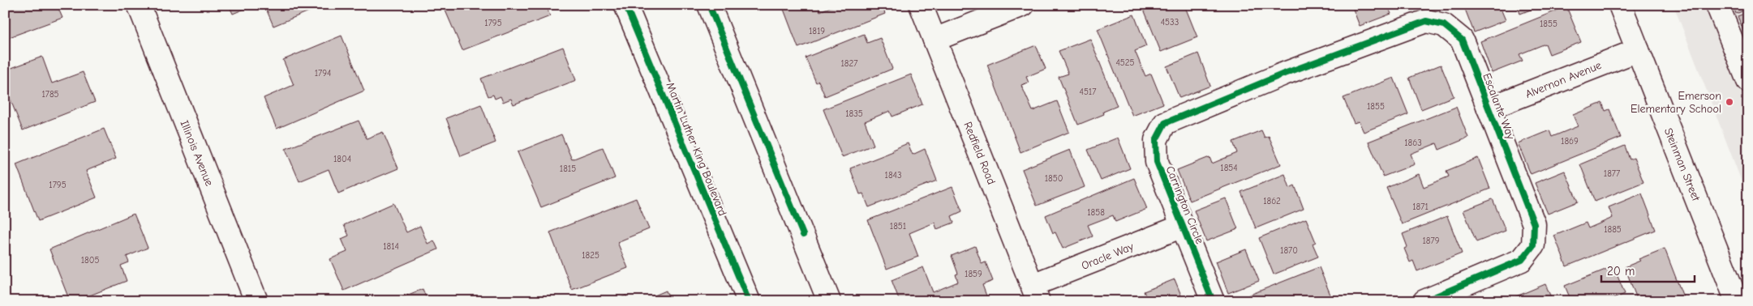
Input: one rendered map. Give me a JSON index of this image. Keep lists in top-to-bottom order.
{
  "streets": {
    "street": [
      "Alvernon Avenue",
      "Escalante Way",
      "Martin Luther King Boulevard",
      "Illinois Avenue",
      "Redfield Road",
      "Steinman Street",
      "Carrington Circle",
      "Oracle Way"
    ]
  },
  "crossings": [
    ["Alvernon Avenue", "Escalante Way"],
    ["Alvernon Avenue", "Steinman Street"],
    ["Escalante Way", "Carrington Circle"],
    ["Redfield Road", "Oracle Way"],
    ["Carrington Circle", "Oracle Way"]
  ],
  "places": ["Emerson Elementary School"],
  "house_numbers": [
    "4533",
    "1795",
    "1855",
    "1819",
    "4525",
    "1827",
    "1794",
    "4517",
    "1785",
    "1855",
    "1835",
    "1869",
    "1863",
    "1804",
    "1854",
    "1815",
    "1877",
    "1843",
    "1850",
    "1795",
    "1862",
    "1871",
    "1858",
    "1851",
    "1885",
    "1879",
    "1814",
    "1870",
    "1825",
    "1805",
    "1859"
  ],
  "scale_bar": "20 m"
}
